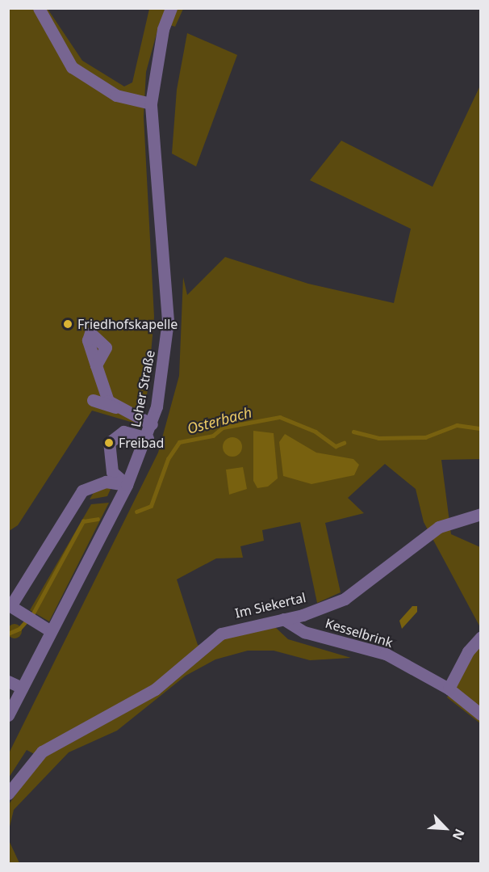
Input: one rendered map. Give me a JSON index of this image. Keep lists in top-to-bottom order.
{
  "streets": {
    "street": ["Loher Straße", "Im Siekertal", "Kesselbrink"]
  },
  "crossings": [
    ["Im Siekertal", "Kesselbrink"]
  ],
  "water": ["Osterbach"],
  "places": ["Friedhofskapelle", "Freibad"],
  "north": "bottom right"
}
